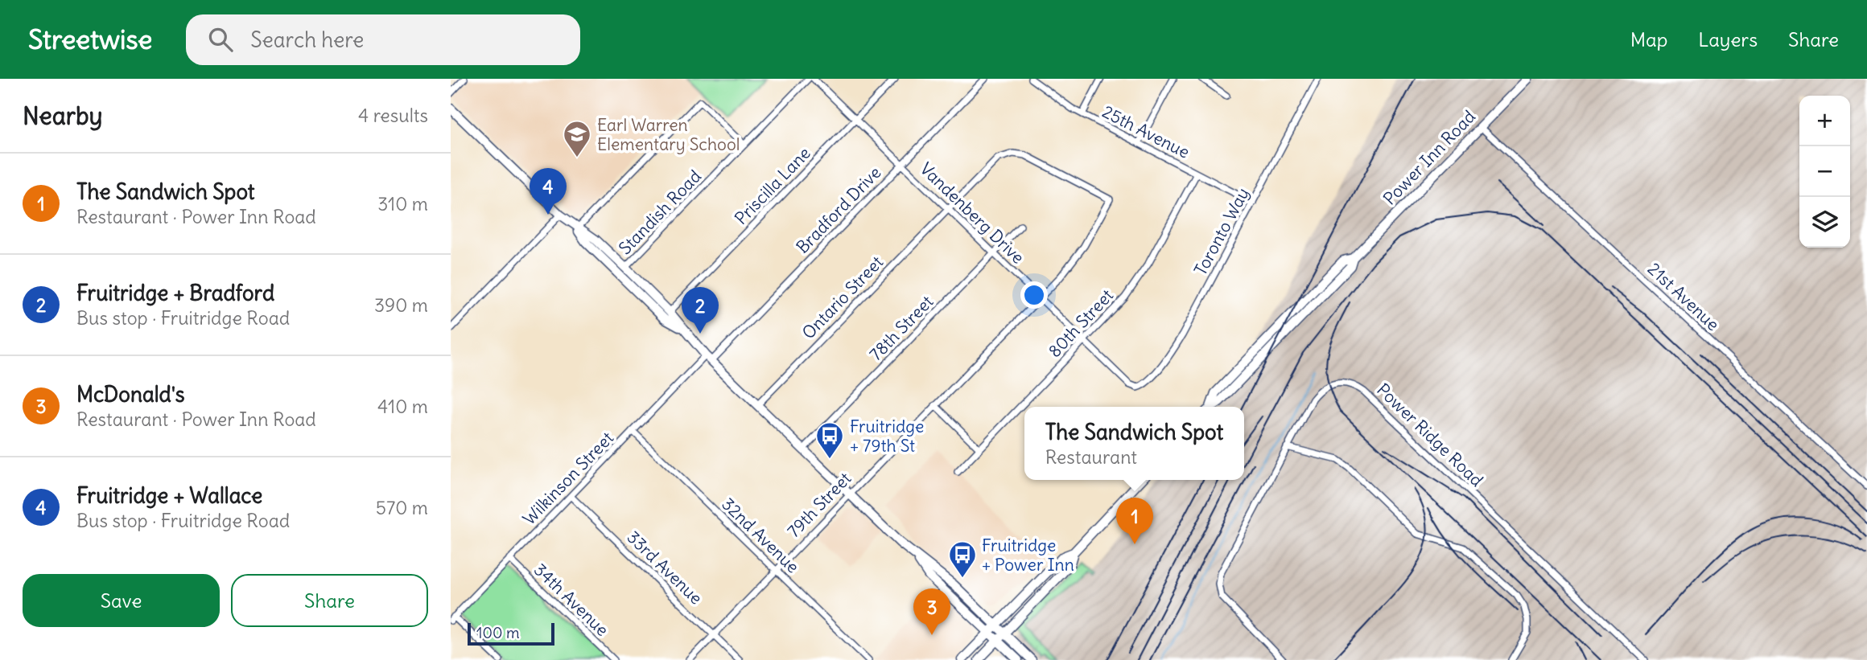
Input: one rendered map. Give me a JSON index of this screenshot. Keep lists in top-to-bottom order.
{
  "streets": {
    "main road": ["Power Inn Road"],
    "street": [
      "25th Avenue",
      "Priscilla Lane",
      "Bradford Drive",
      "Standish Road",
      "Vandenberg Drive",
      "Toronto Way",
      "21st Avenue",
      "Ontario Street",
      "80th Street",
      "78th Street",
      "Power Ridge Road",
      "Wilkinson Street",
      "79th Street",
      "32nd Avenue",
      "33rd Avenue",
      "34th Avenue"
    ]
  },
  "crossings": [
    ["25th Avenue", "Toronto Way"],
    ["25th Avenue", "80th Street"],
    ["Power Inn Road", "21st Avenue"],
    ["Priscilla Lane", "Vandenberg Drive"],
    ["Bradford Drive", "Vandenberg Drive"],
    ["Bradford Drive", "Wilkinson Street"],
    ["Vandenberg Drive", "Toronto Way"],
    ["Vandenberg Drive", "Ontario Street"],
    ["Vandenberg Drive", "80th Street"],
    ["Vandenberg Drive", "78th Street"],
    ["Vandenberg Drive", "79th Street"],
    ["Ontario Street", "79th Street"],
    ["Wilkinson Street", "32nd Avenue"],
    ["Wilkinson Street", "33rd Avenue"],
    ["Wilkinson Street", "34th Avenue"],
    ["79th Street", "32nd Avenue"],
    ["79th Street", "33rd Avenue"]
  ],
  "places": {
    "school or university": ["Earl Warren Elementary School"],
    "bus stop": ["Fruitridge + 79th St", "Fruitridge + Power Inn"]
  },
  "scale_bar": "100 m",
  "page": {
    "header": "Streetwise",
    "search": "Search here",
    "nav": ["Map", "Layers", "Share"],
    "heading": ["Nearby", "4 results"],
    "map_buttons": ["+", "−"],
    "list": [
      {
        "mark": "1",
        "name": "The Sandwich Spot",
        "note": "Restaurant · Power Inn Road",
        "value": "310 m"
      },
      {
        "mark": "2",
        "name": "Fruitridge + Bradford",
        "note": "Bus stop · Fruitridge Road",
        "value": "390 m"
      },
      {
        "mark": "3",
        "name": "McDonald's",
        "note": "Restaurant · Power Inn Road",
        "value": "410 m"
      },
      {
        "mark": "4",
        "name": "Fruitridge + Wallace",
        "note": "Bus stop · Fruitridge Road",
        "value": "570 m"
      }
    ],
    "pins": [
      "4",
      "2",
      "1",
      "3"
    ],
    "popup": ["The Sandwich Spot", "Restaurant"],
    "buttons": ["Save", "Share"],
    "scale": "100 m"
  }
}
